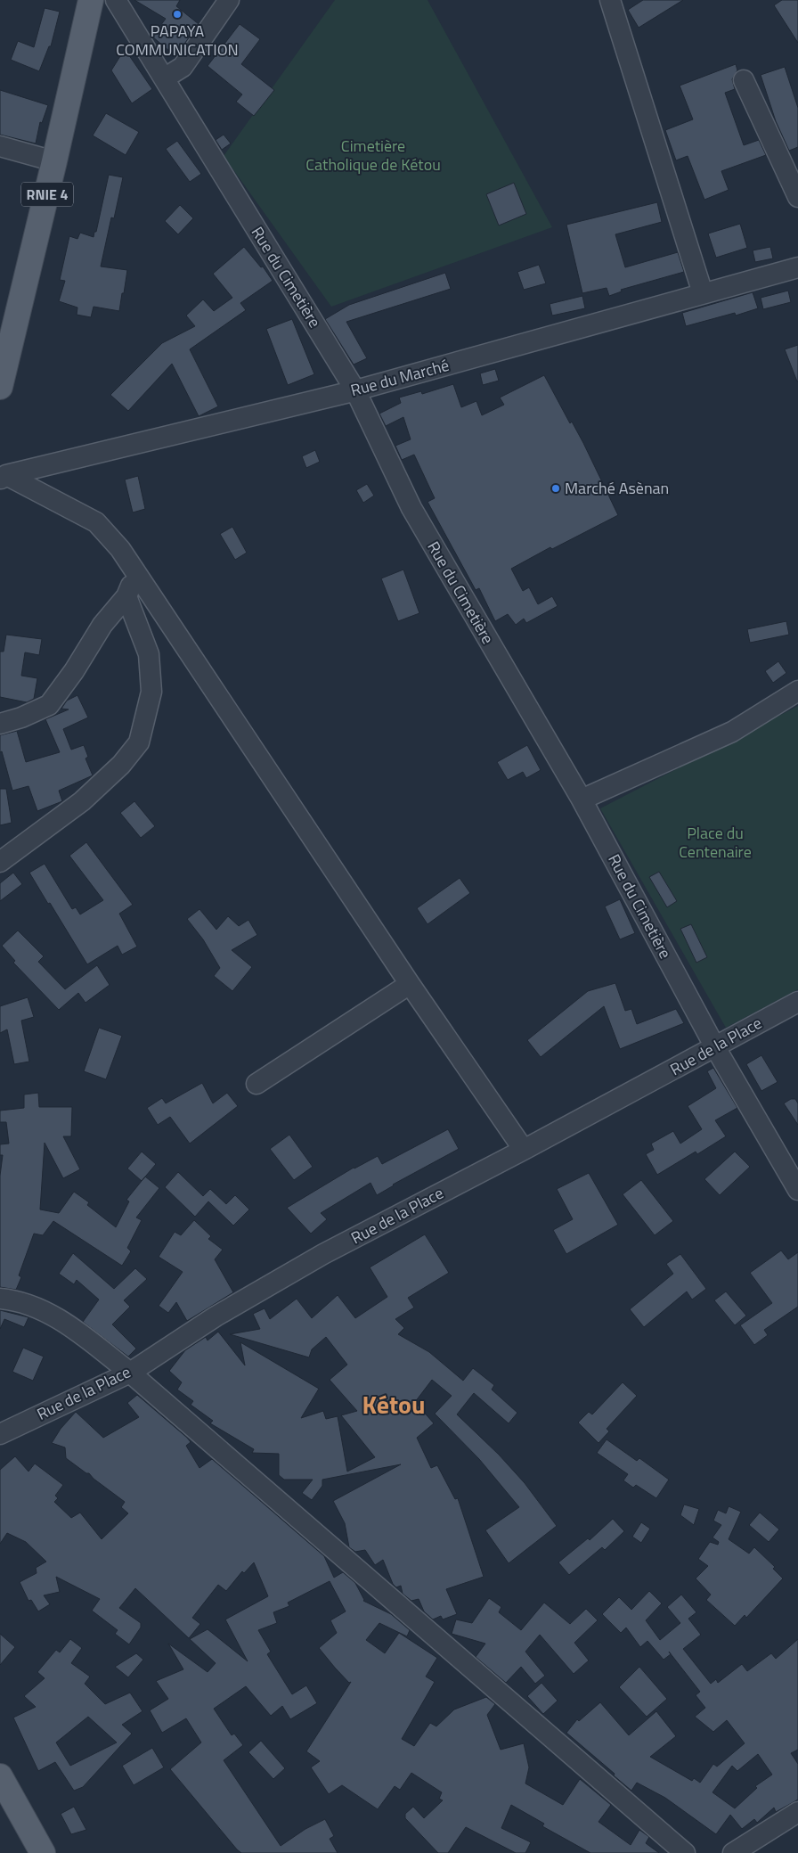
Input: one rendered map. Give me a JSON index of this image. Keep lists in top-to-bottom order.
{
  "streets": {
    "main road": ["RNIE 4"],
    "street": ["Rue du Cimetière", "Rue du Marché", "Rue de la Place"]
  },
  "crossings": [
    ["Rue du Cimetière", "Rue du Marché"],
    ["Rue du Cimetière", "Rue de la Place"]
  ],
  "districts": ["Kétou"],
  "parks": ["Cimetière Catholique de Kétou", "Place du Centenaire"],
  "places": ["PAPAYA COMMUNICATION", "Marché Asènan"]
}
